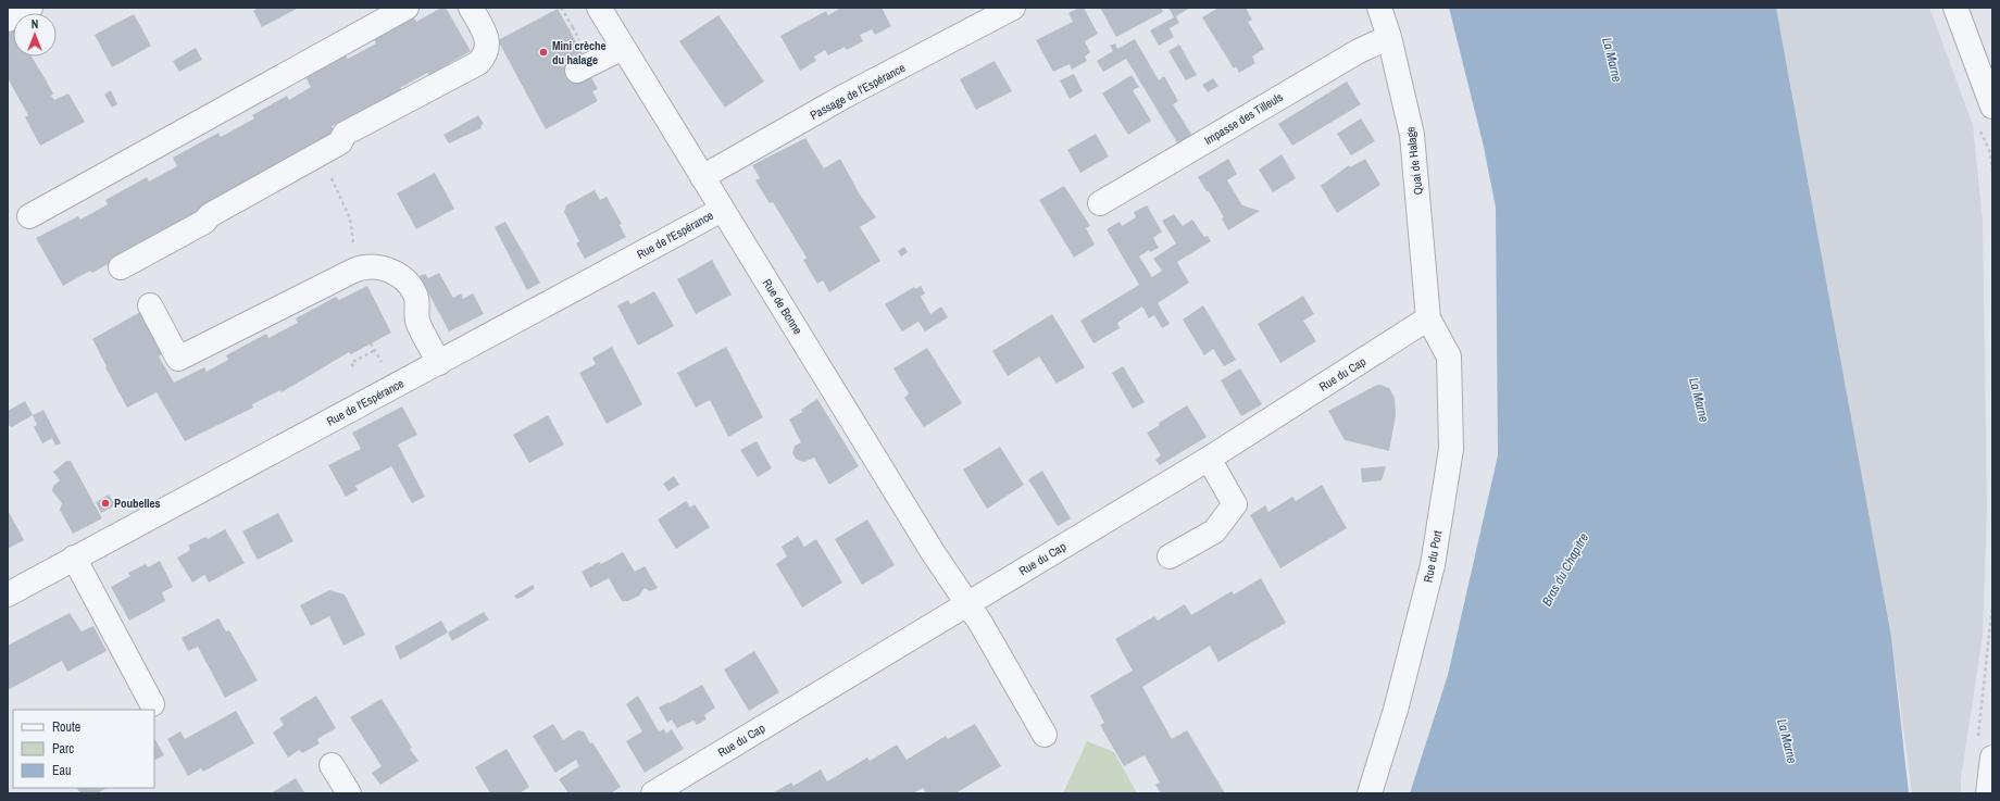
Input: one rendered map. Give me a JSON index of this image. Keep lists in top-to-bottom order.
{
  "streets": {
    "street": [
      "Passage de l'Espérance",
      "Impasse des Tilleuls",
      "Quai de Halage",
      "Rue de l'Espérance",
      "Rue de Bonne",
      "Rue du Cap",
      "Rue du Port"
    ]
  },
  "crossings": [
    ["Passage de l'Espérance", "Rue de Bonne"],
    ["Impasse des Tilleuls", "Quai de Halage"],
    ["Quai de Halage", "Rue du Cap"],
    ["Quai de Halage", "Rue du Port"],
    ["Rue de l'Espérance", "Rue de Bonne"],
    ["Rue de Bonne", "Rue du Cap"],
    ["Rue du Cap", "Rue du Port"]
  ],
  "water": ["La Marne", "Bras du Chapitre"],
  "places": ["Mini crèche du halage", "Poubelles"],
  "legend": ["Route", "Parc", "Eau"],
  "north": "top"
}
